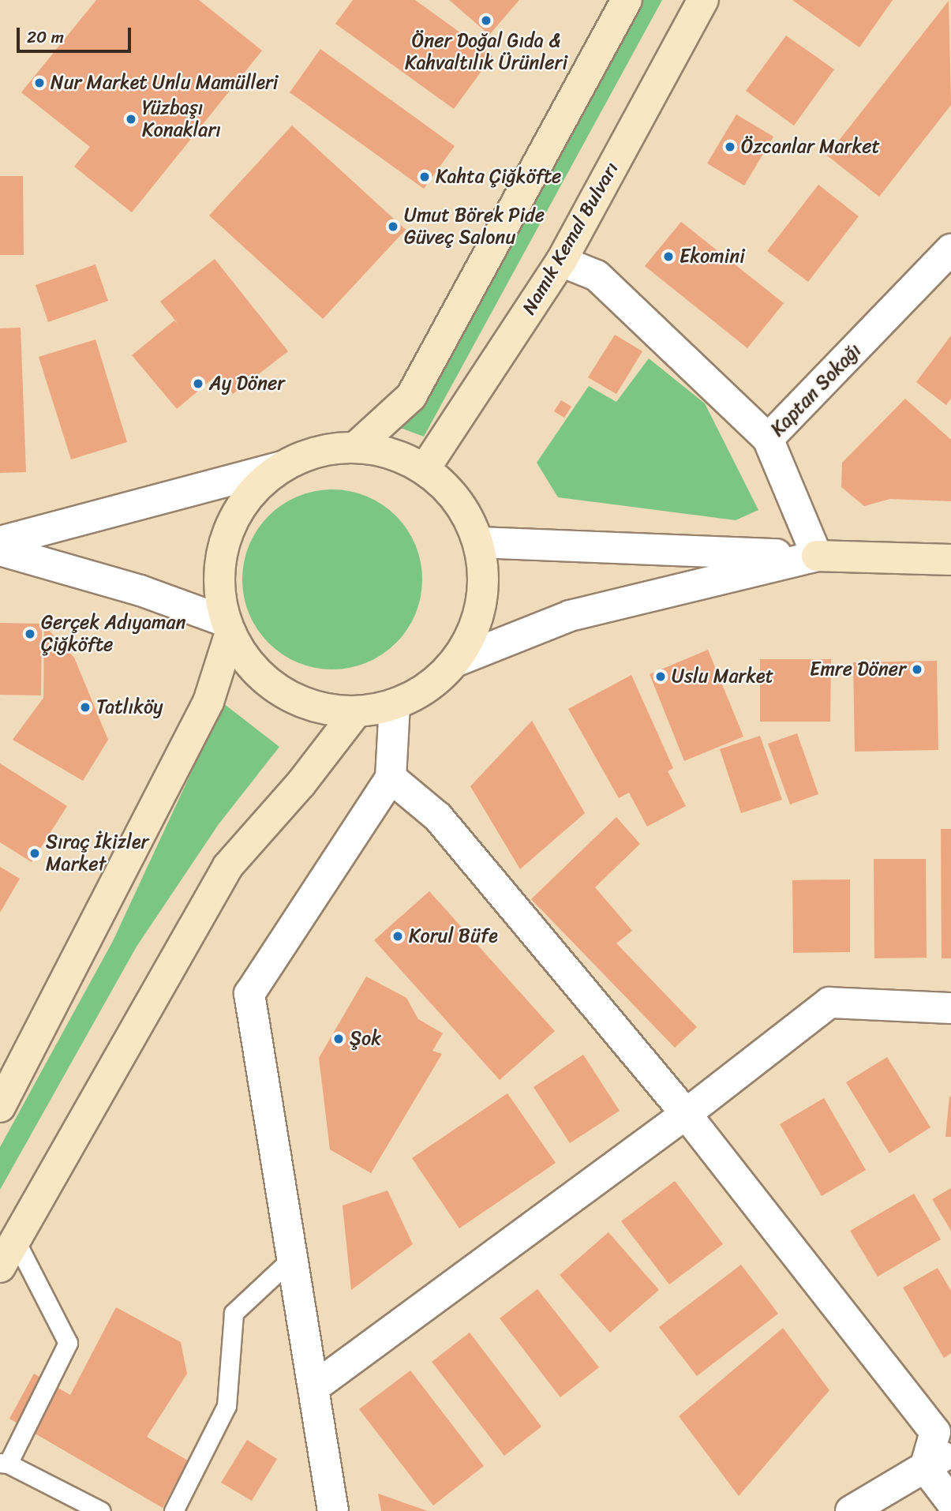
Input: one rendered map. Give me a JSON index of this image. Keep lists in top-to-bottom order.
{
  "streets": {
    "main road": ["Namık Kemal Bulvarı"],
    "street": ["Kaptan Sokağı"]
  },
  "places": [
    "Öner Doğal Gıda & Kahvaltılık Ürünleri",
    "Nur Market Unlu Mamülleri",
    "Yüzbaşı Konakları",
    "Özcanlar Market",
    "Kahta Çiğköfte",
    "Umut Börek Pide Güveç Salonu",
    "Ekomini",
    "Ay Döner",
    "Gerçek Adıyaman Çiğköfte",
    "Emre Döner",
    "Uslu Market",
    "Tatlıköy",
    "Sıraç İkizler Market",
    "Korul Büfe",
    "Şok"
  ],
  "scale_bar": "20 m"
}
